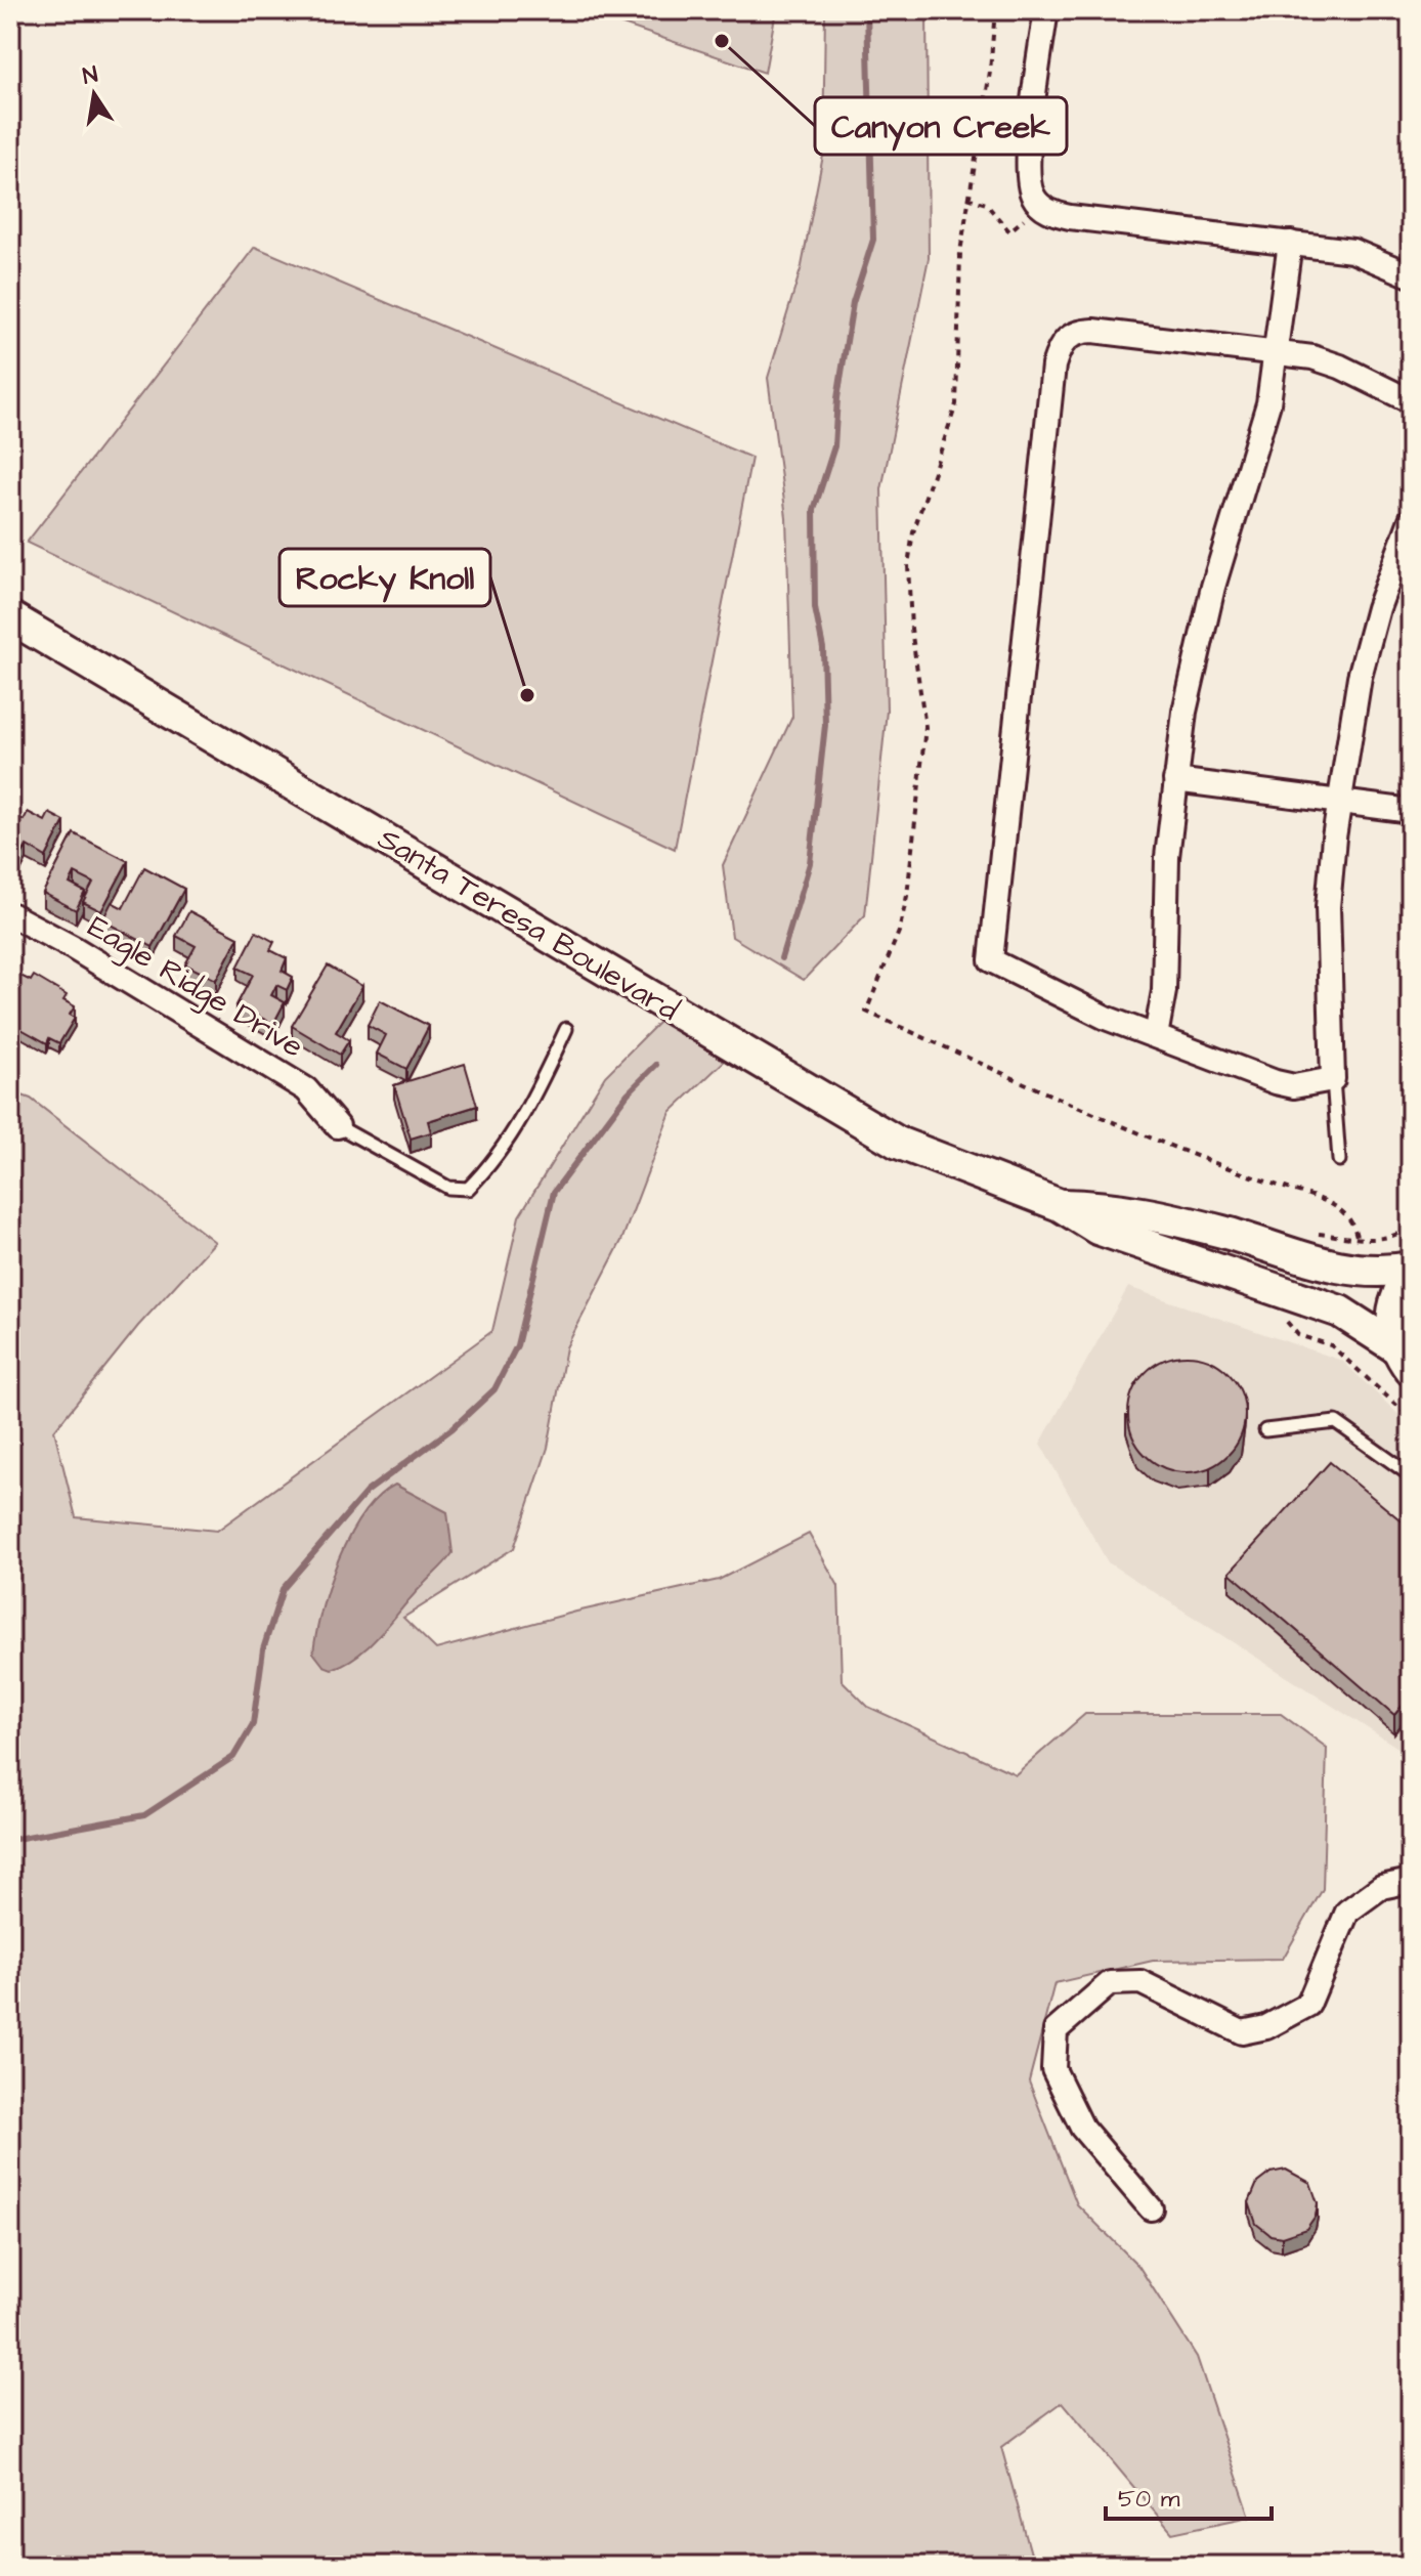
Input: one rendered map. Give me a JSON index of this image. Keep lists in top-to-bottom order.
{
  "streets": {
    "main road": ["Santa Teresa Boulevard"],
    "street": ["Eagle Ridge Drive"]
  },
  "places": ["Canyon Creek", "Rocky Knoll"],
  "scale_bar": "50 m",
  "north": "top"
}
